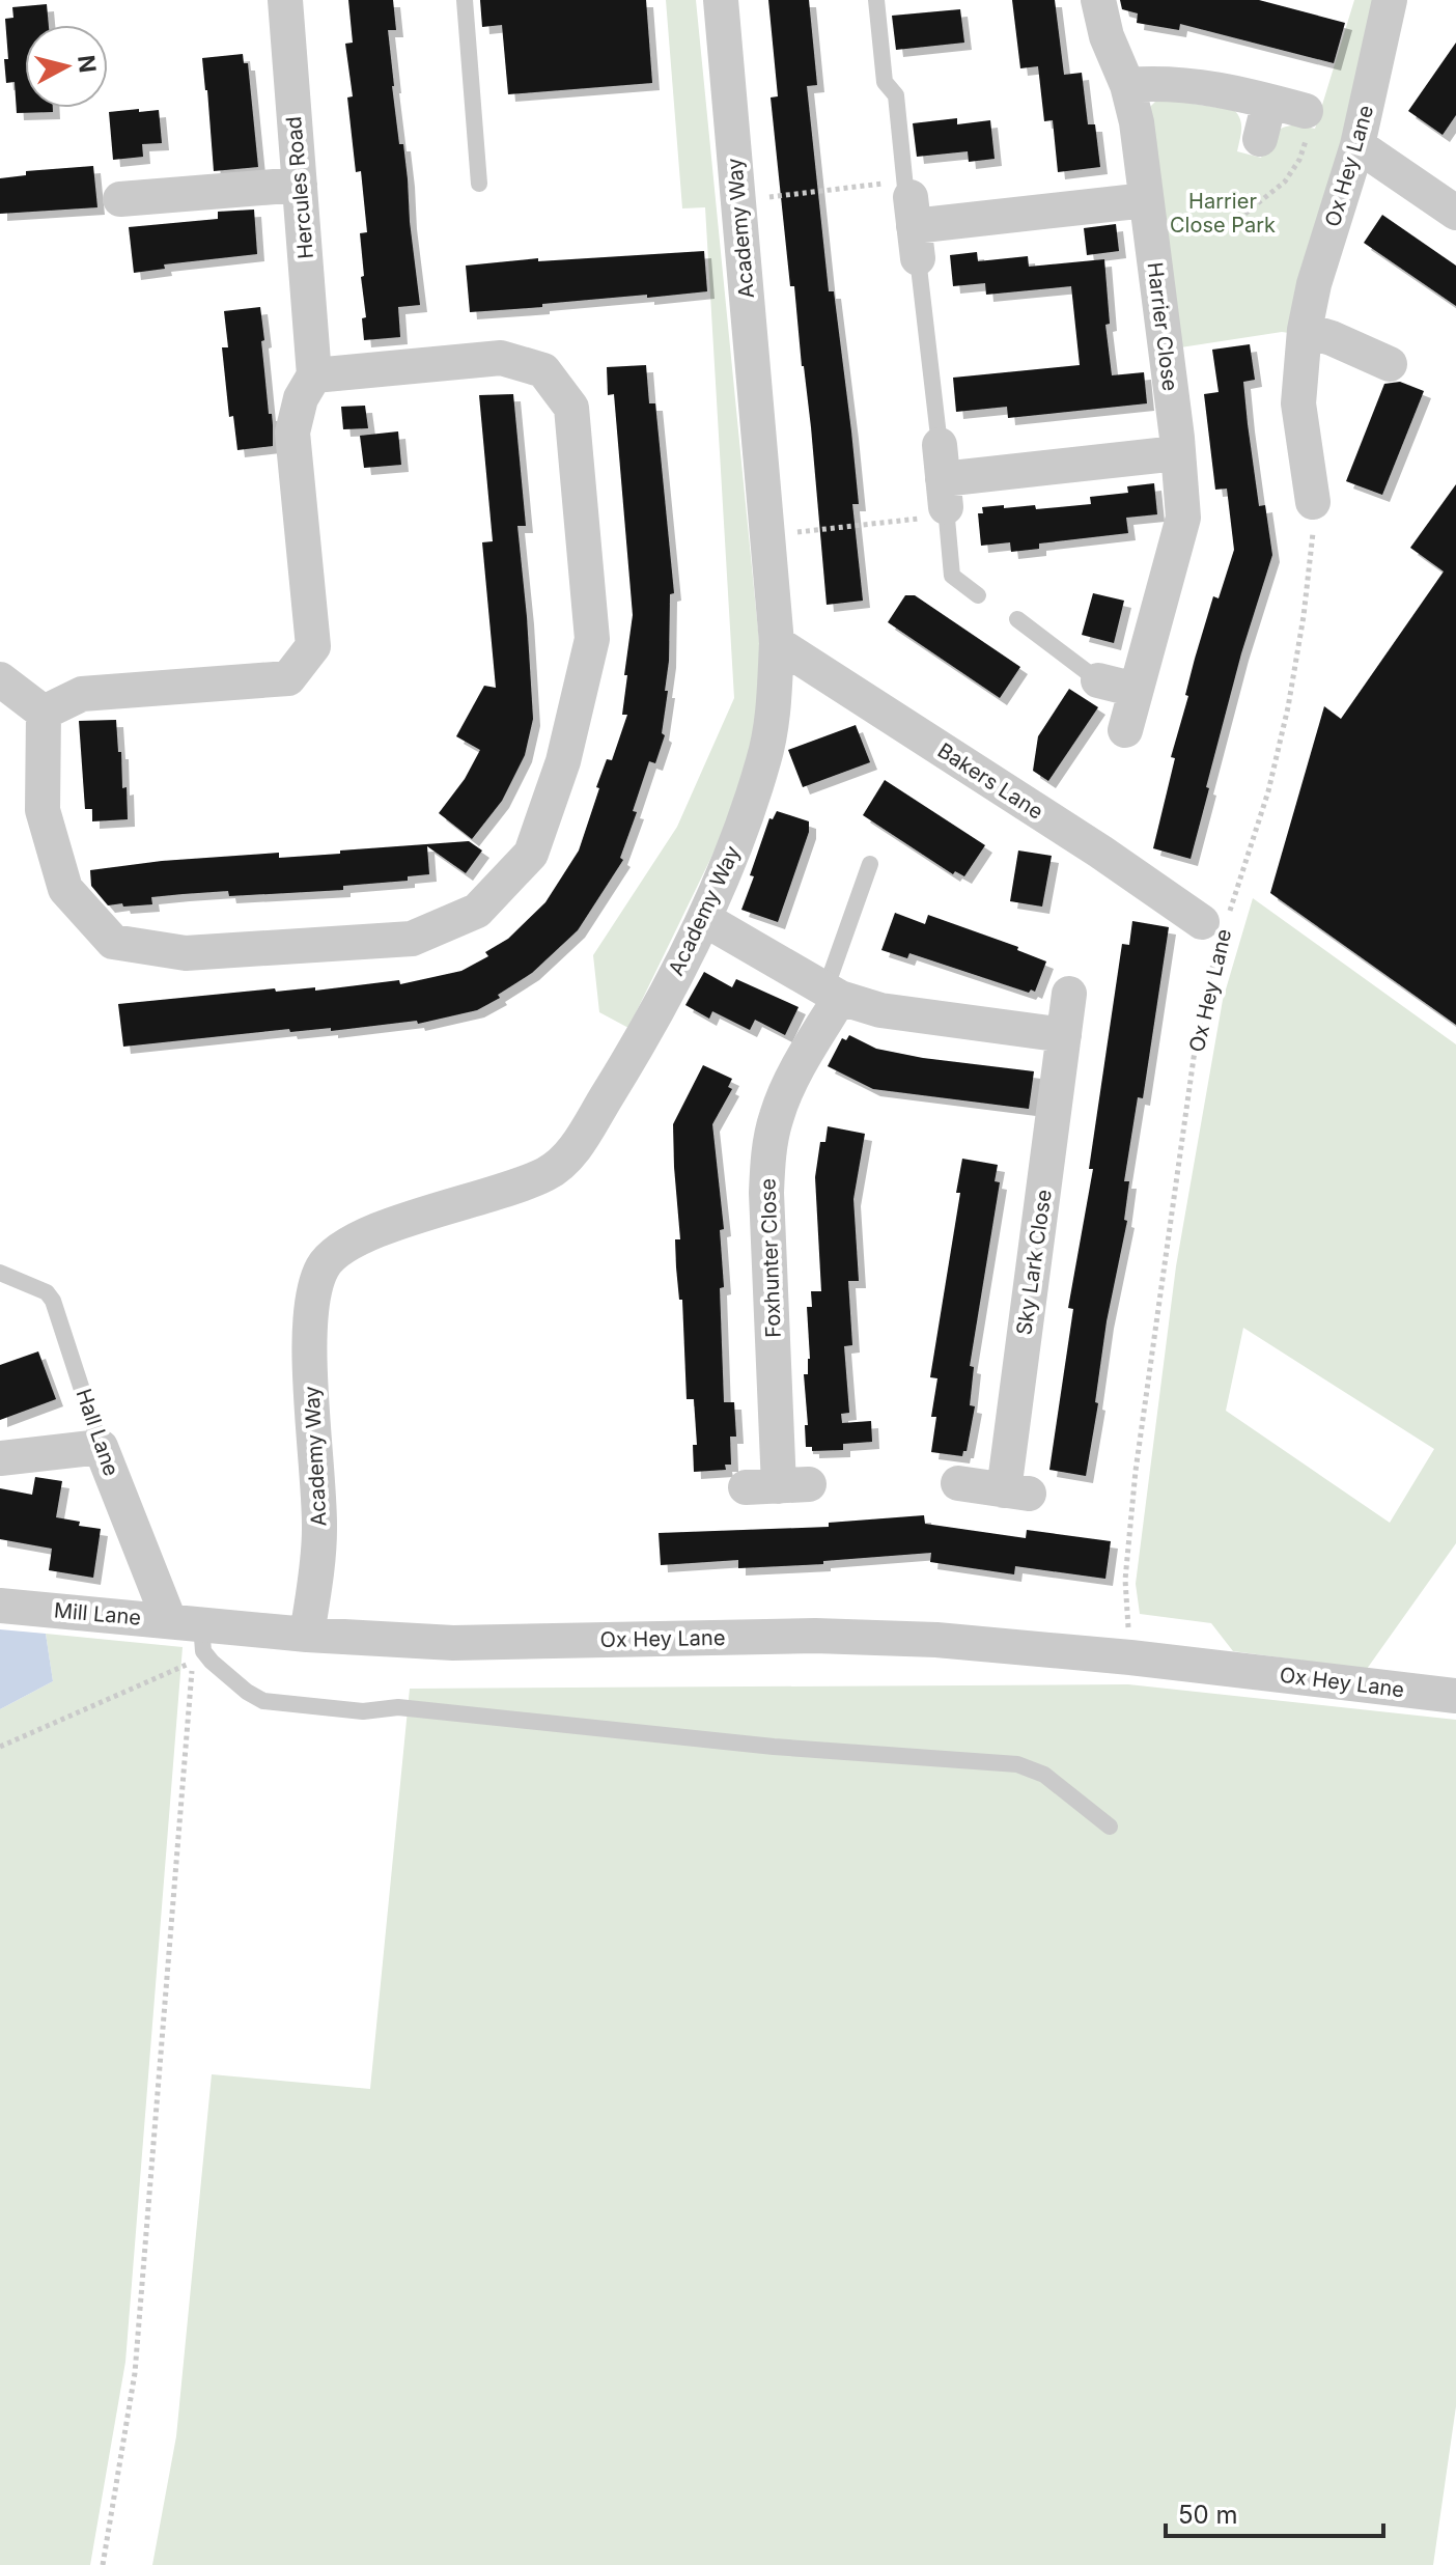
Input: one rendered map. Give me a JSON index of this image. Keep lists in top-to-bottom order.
{
  "streets": {
    "street": [
      "Ox Hey Lane",
      "Hercules Road",
      "Academy Way",
      "Harrier Close",
      "Bakers Lane",
      "Foxhunter Close",
      "Sky Lark Close",
      "Hall Lane",
      "Mill Lane"
    ]
  },
  "crossings": [
    ["Ox Hey Lane", "Academy Way"],
    ["Ox Hey Lane", "Bakers Lane"],
    ["Ox Hey Lane", "Hall Lane"],
    ["Ox Hey Lane", "Mill Lane"],
    ["Academy Way", "Bakers Lane"],
    ["Hall Lane", "Mill Lane"]
  ],
  "parks": ["Harrier Close Park"],
  "scale_bar": "50 m",
  "north": "right"
}
